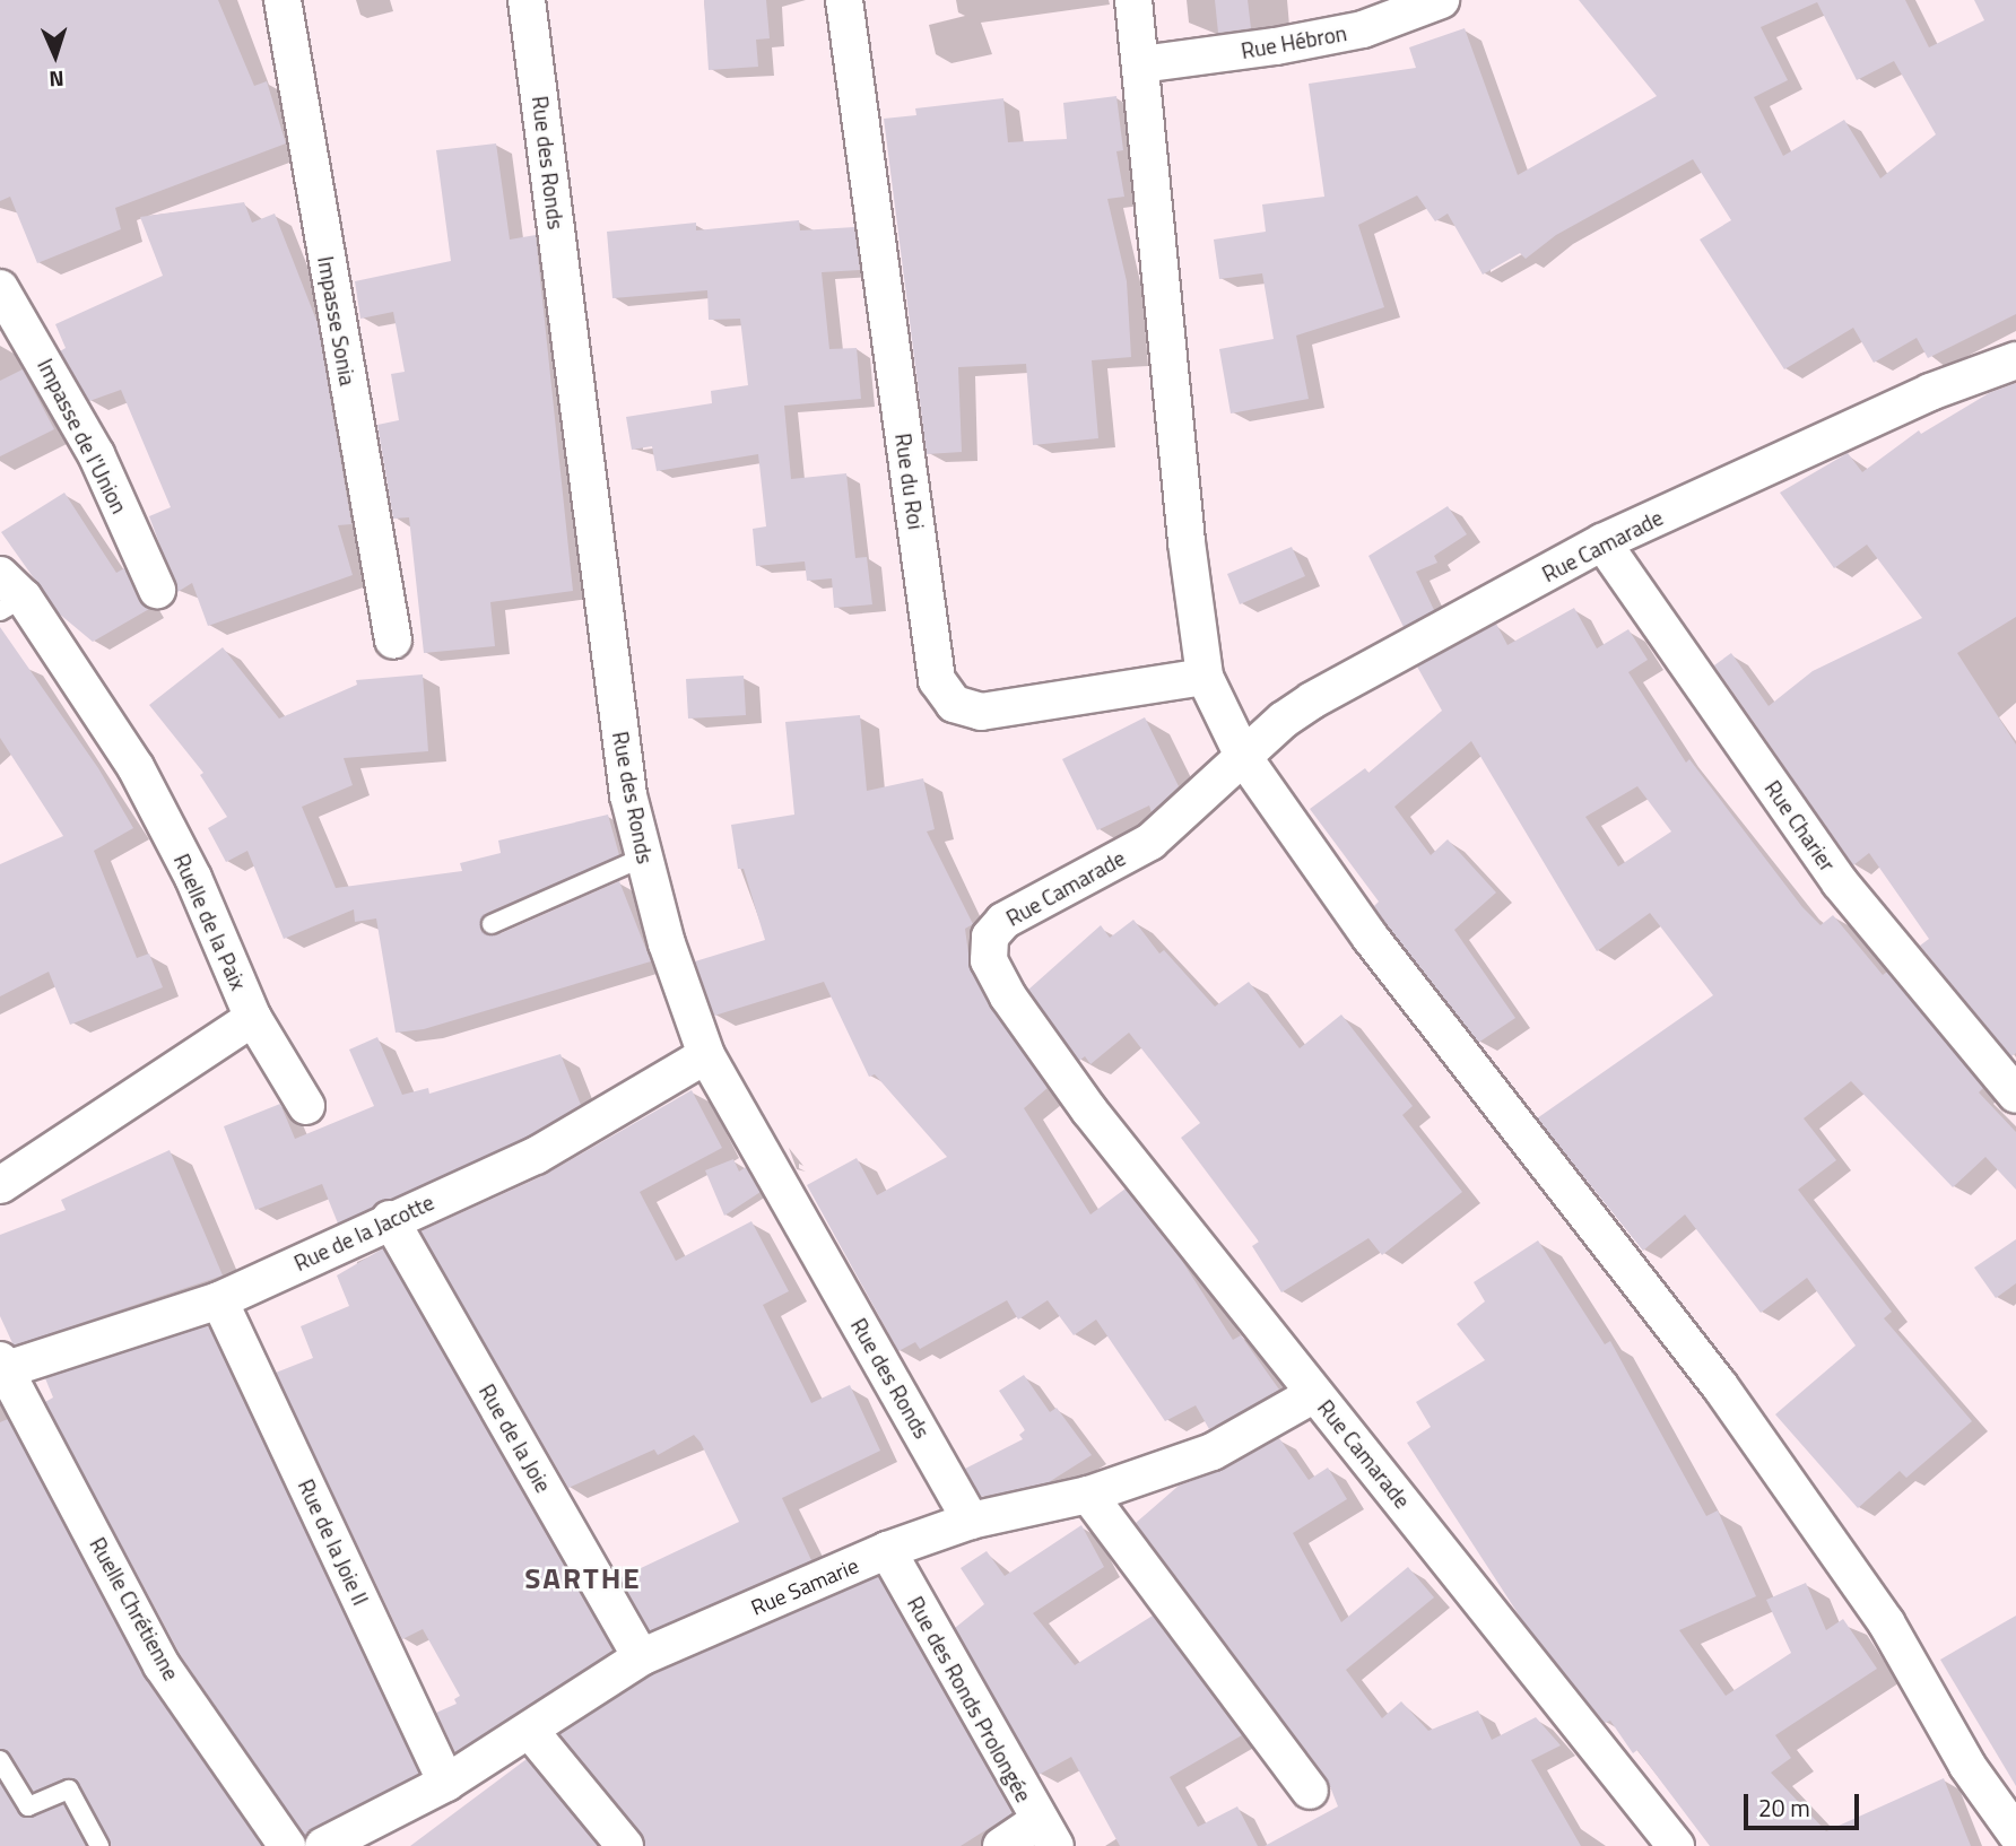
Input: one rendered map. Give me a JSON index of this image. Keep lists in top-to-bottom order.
{
  "streets": {
    "street": [
      "Rue Hébron",
      "Rue des Ronds",
      "Impasse Sonia",
      "Impasse de l'Union",
      "Rue du Roi",
      "Rue Camarade",
      "Rue Charier",
      "Ruelle de la Paix",
      "Rue de la Jacotte",
      "Rue de la Joie",
      "Rue de la Joie II",
      "Rue Samarie",
      "Ruelle Chrétienne",
      "Rue des Ronds Prolongée"
    ]
  },
  "crossings": [
    ["Rue des Ronds", "Rue de la Jacotte"],
    ["Rue des Ronds", "Rue Samarie"],
    ["Rue Camarade", "Rue Charier"],
    ["Rue Camarade", "Rue Samarie"],
    ["Rue de la Jacotte", "Rue de la Joie"],
    ["Rue de la Jacotte", "Rue de la Joie II"],
    ["Rue de la Jacotte", "Ruelle Chrétienne"],
    ["Rue de la Joie", "Rue Samarie"],
    ["Rue de la Joie II", "Rue Samarie"],
    ["Rue Samarie", "Rue des Ronds Prolongée"]
  ],
  "districts": ["SARTHE"],
  "scale_bar": "20 m",
  "north": "bottom"
}
